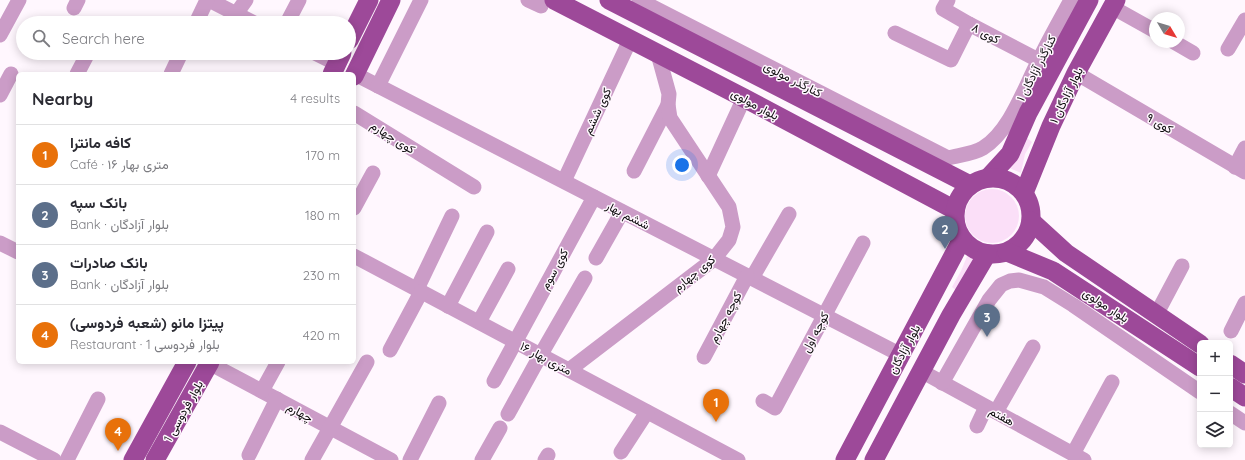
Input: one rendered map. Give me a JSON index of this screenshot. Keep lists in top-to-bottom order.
{
  "streets": {
    "main road": [
      "بلوار آزادگان ۱",
      "بلوار مولوی",
      "بلوار آزادگان",
      "بلوار فردوسی 1"
    ],
    "street": [
      "کوی ۸",
      "کنارگذر آزادگان ۱",
      "کنارگذر مولوی",
      "کوی ششم",
      "کوی ۹",
      "کوی چهارم",
      "ششم بهار",
      "کوی سوم",
      "کوچه چهارم",
      "کوچه اول",
      "۱۶ متری بهار",
      "چهارم",
      "هفتم"
    ]
  },
  "crossings": [
    ["کوی ۸", "کنارگذر آزادگان ۱"],
    ["کنارگذر آزادگان ۱", "کنارگذر مولوی"],
    ["کنارگذر مولوی", "بلوار آزادگان ۱"],
    ["کنارگذر مولوی", "بلوار مولوی"],
    ["کنارگذر مولوی", "بلوار آزادگان"],
    ["بلوار آزادگان ۱", "بلوار مولوی"],
    ["بلوار آزادگان ۱", "کوی ۹"],
    ["بلوار آزادگان ۱", "بلوار آزادگان"],
    ["بلوار مولوی", "کوی ششم"],
    ["بلوار مولوی", "کوی چهارم"],
    ["بلوار مولوی", "بلوار آزادگان"],
    ["کوی ششم", "ششم بهار"],
    ["کوی چهارم", "ششم بهار"],
    ["کوی چهارم", "۱۶ متری بهار"],
    ["ششم بهار", "کوی سوم"],
    ["ششم بهار", "کوچه چهارم"],
    ["ششم بهار", "کوچه اول"],
    ["ششم بهار", "بلوار آزادگان"],
    ["کوی سوم", "۱۶ متری بهار"]
  ],
  "north": "bottom right",
  "page": {
    "search": "Search here",
    "heading": ["Nearby", "4 results"],
    "list": [
      {
        "mark": "1",
        "name": "کافه مانترا",
        "note": "Café · ۱۶ متری بهار",
        "value": "170 m"
      },
      {
        "mark": "2",
        "name": "بانک سپه",
        "note": "Bank · بلوار آزادگان",
        "value": "180 m"
      },
      {
        "mark": "3",
        "name": "بانک صادرات",
        "note": "Bank · بلوار آزادگان",
        "value": "230 m"
      },
      {
        "mark": "4",
        "name": "پیتزا مانو (شعبه فردوسی)",
        "note": "Restaurant · بلوار فردوسی 1",
        "value": "420 m"
      }
    ],
    "pins": [
      "2",
      "3",
      "1",
      "4"
    ],
    "map_buttons": ["+", "−"]
  }
}
